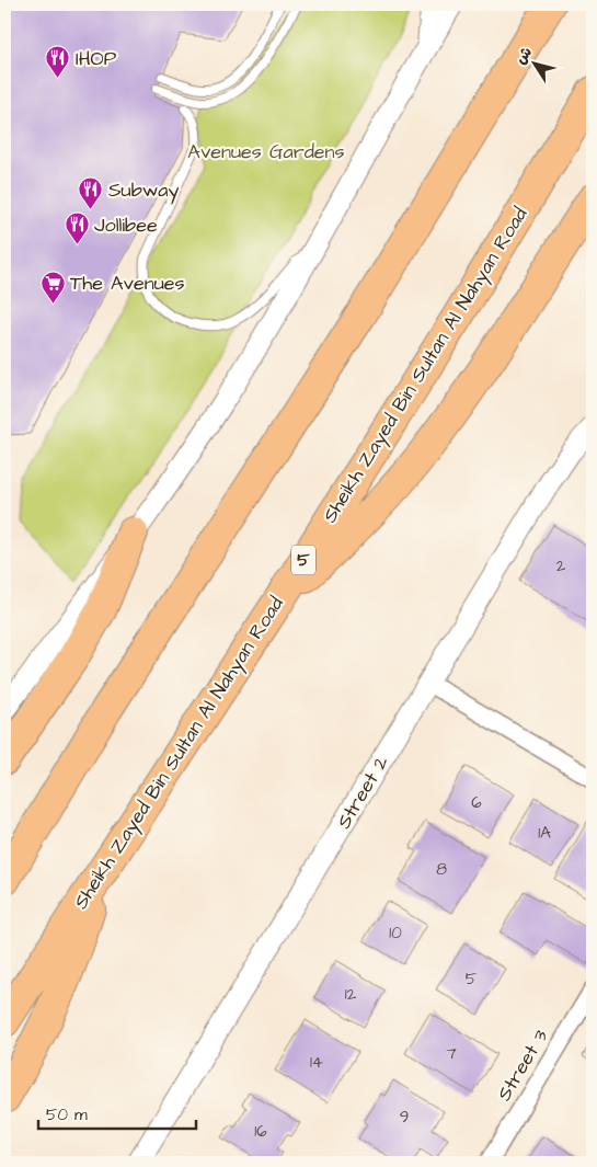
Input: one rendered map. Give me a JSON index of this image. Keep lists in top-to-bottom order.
{
  "streets": {
    "highway": ["Sheikh Zayed Bin Sultan Al Nahyan Road", "5"],
    "street": ["Street 2", "Street 3"]
  },
  "parks": ["Avenues Gardens"],
  "places": {
    "restaurant": ["IHOP", "Subway", "Jollibee"],
    "supermarket": ["The Avenues"]
  },
  "house_numbers": [
    "2",
    "6",
    "1A",
    "8",
    "10",
    "5",
    "12",
    "7",
    "14",
    "9",
    "16"
  ],
  "scale_bar": "50 m",
  "north": "top left"
}
